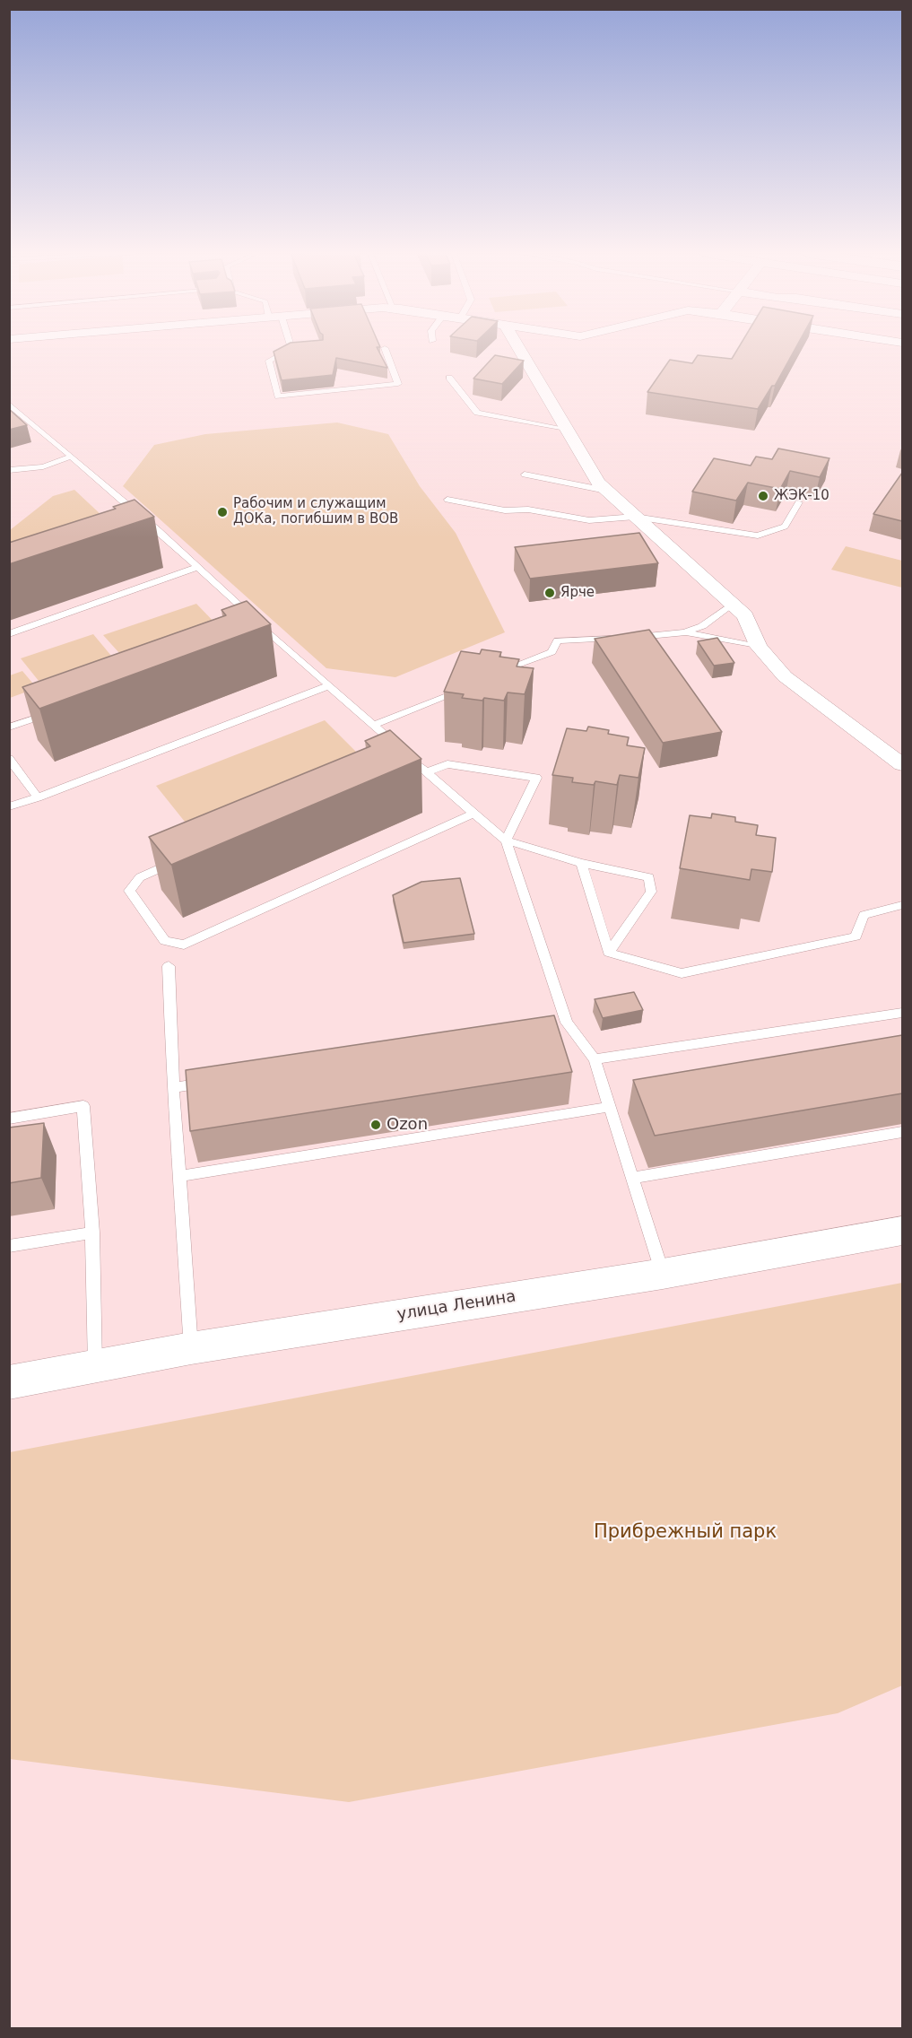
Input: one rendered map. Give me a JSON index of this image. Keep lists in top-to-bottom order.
{
  "streets": {
    "street": ["улица Ленина"]
  },
  "parks": ["Прибрежный парк"],
  "places": [
    "ЖЭК-10",
    "Рабочим и служащим ДОКа, погибшим в ВОВ",
    "Ярче",
    "Ozon"
  ]
}
